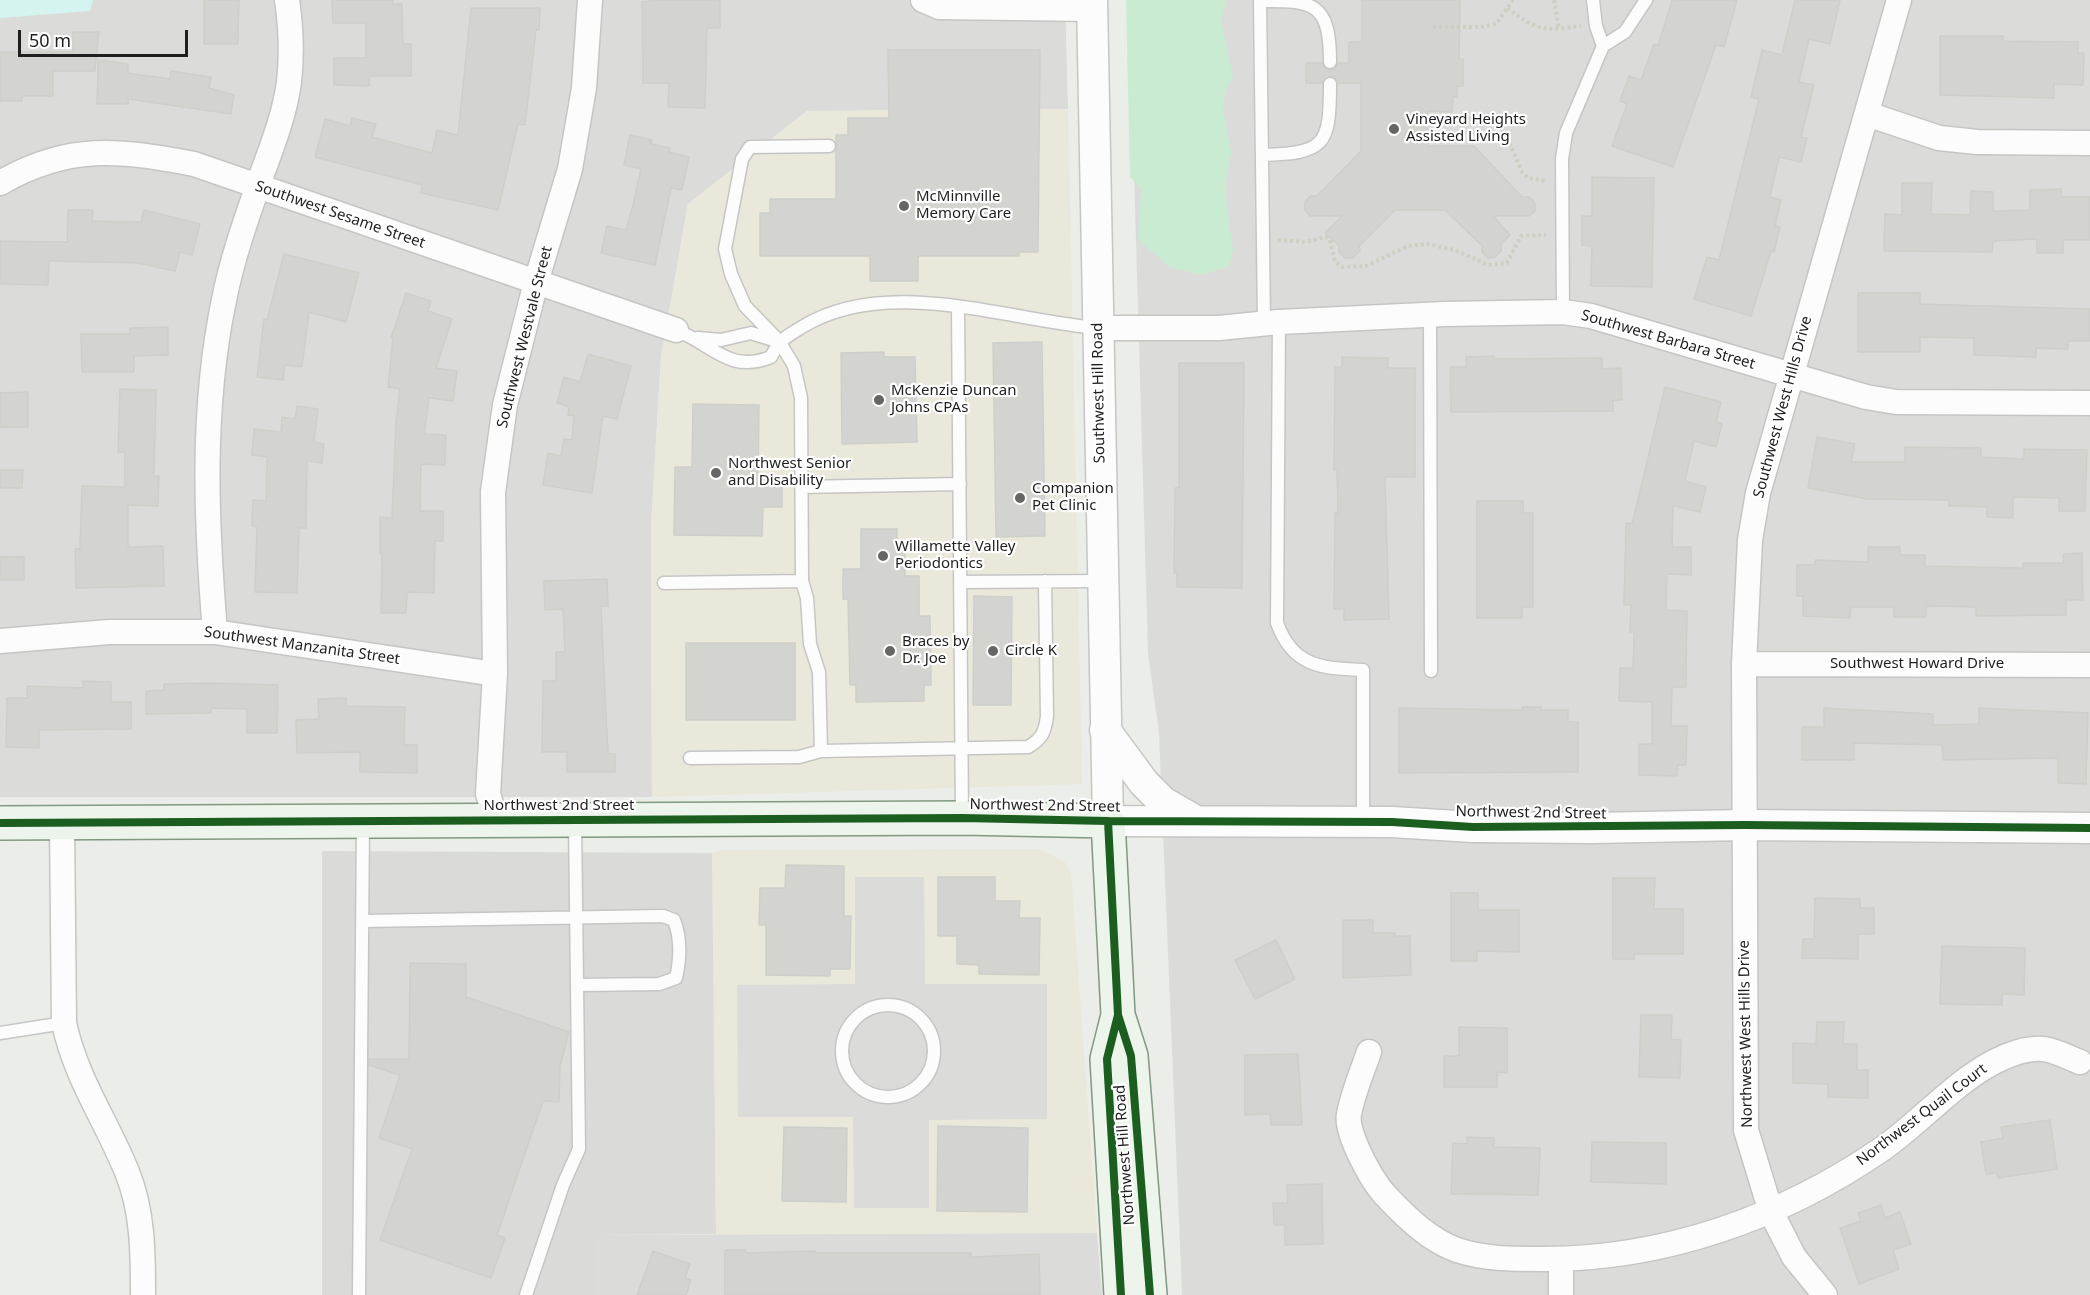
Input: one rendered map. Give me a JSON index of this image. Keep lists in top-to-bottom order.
{
  "streets": {
    "main road": ["Northwest 2nd Street", "Northwest Hill Road"],
    "street": [
      "Southwest Sesame Street",
      "Southwest Westvale Street",
      "Southwest Barbara Street",
      "Southwest Hill Road",
      "Southwest West Hills Drive",
      "Southwest Manzanita Street",
      "Southwest Howard Drive",
      "Northwest West Hills Drive",
      "Northwest Quail Court"
    ]
  },
  "crossings": [
    ["Southwest Sesame Street", "Southwest Westvale Street"],
    ["Southwest Westvale Street", "Southwest Manzanita Street"],
    ["Southwest Westvale Street", "Northwest 2nd Street"],
    ["Southwest Barbara Street", "Southwest Hill Road"],
    ["Southwest Barbara Street", "Southwest West Hills Drive"],
    ["Southwest Hill Road", "Northwest 2nd Street"],
    ["Southwest Hill Road", "Northwest Hill Road"],
    ["Southwest West Hills Drive", "Southwest Howard Drive"],
    ["Southwest West Hills Drive", "Northwest 2nd Street"],
    ["Southwest West Hills Drive", "Northwest West Hills Drive"],
    ["Northwest 2nd Street", "Northwest West Hills Drive"],
    ["Northwest 2nd Street", "Northwest Hill Road"],
    ["Northwest West Hills Drive", "Northwest Quail Court"]
  ],
  "places": [
    "Vineyard Heights Assisted Living",
    "McMinnville Memory Care",
    "McKenzie Duncan Johns CPAs",
    "Northwest Senior and Disability",
    "Companion Pet Clinic",
    "Willamette Valley Periodontics",
    "Braces by Dr. Joe",
    "Circle K"
  ],
  "scale_bar": "50 m"
}
